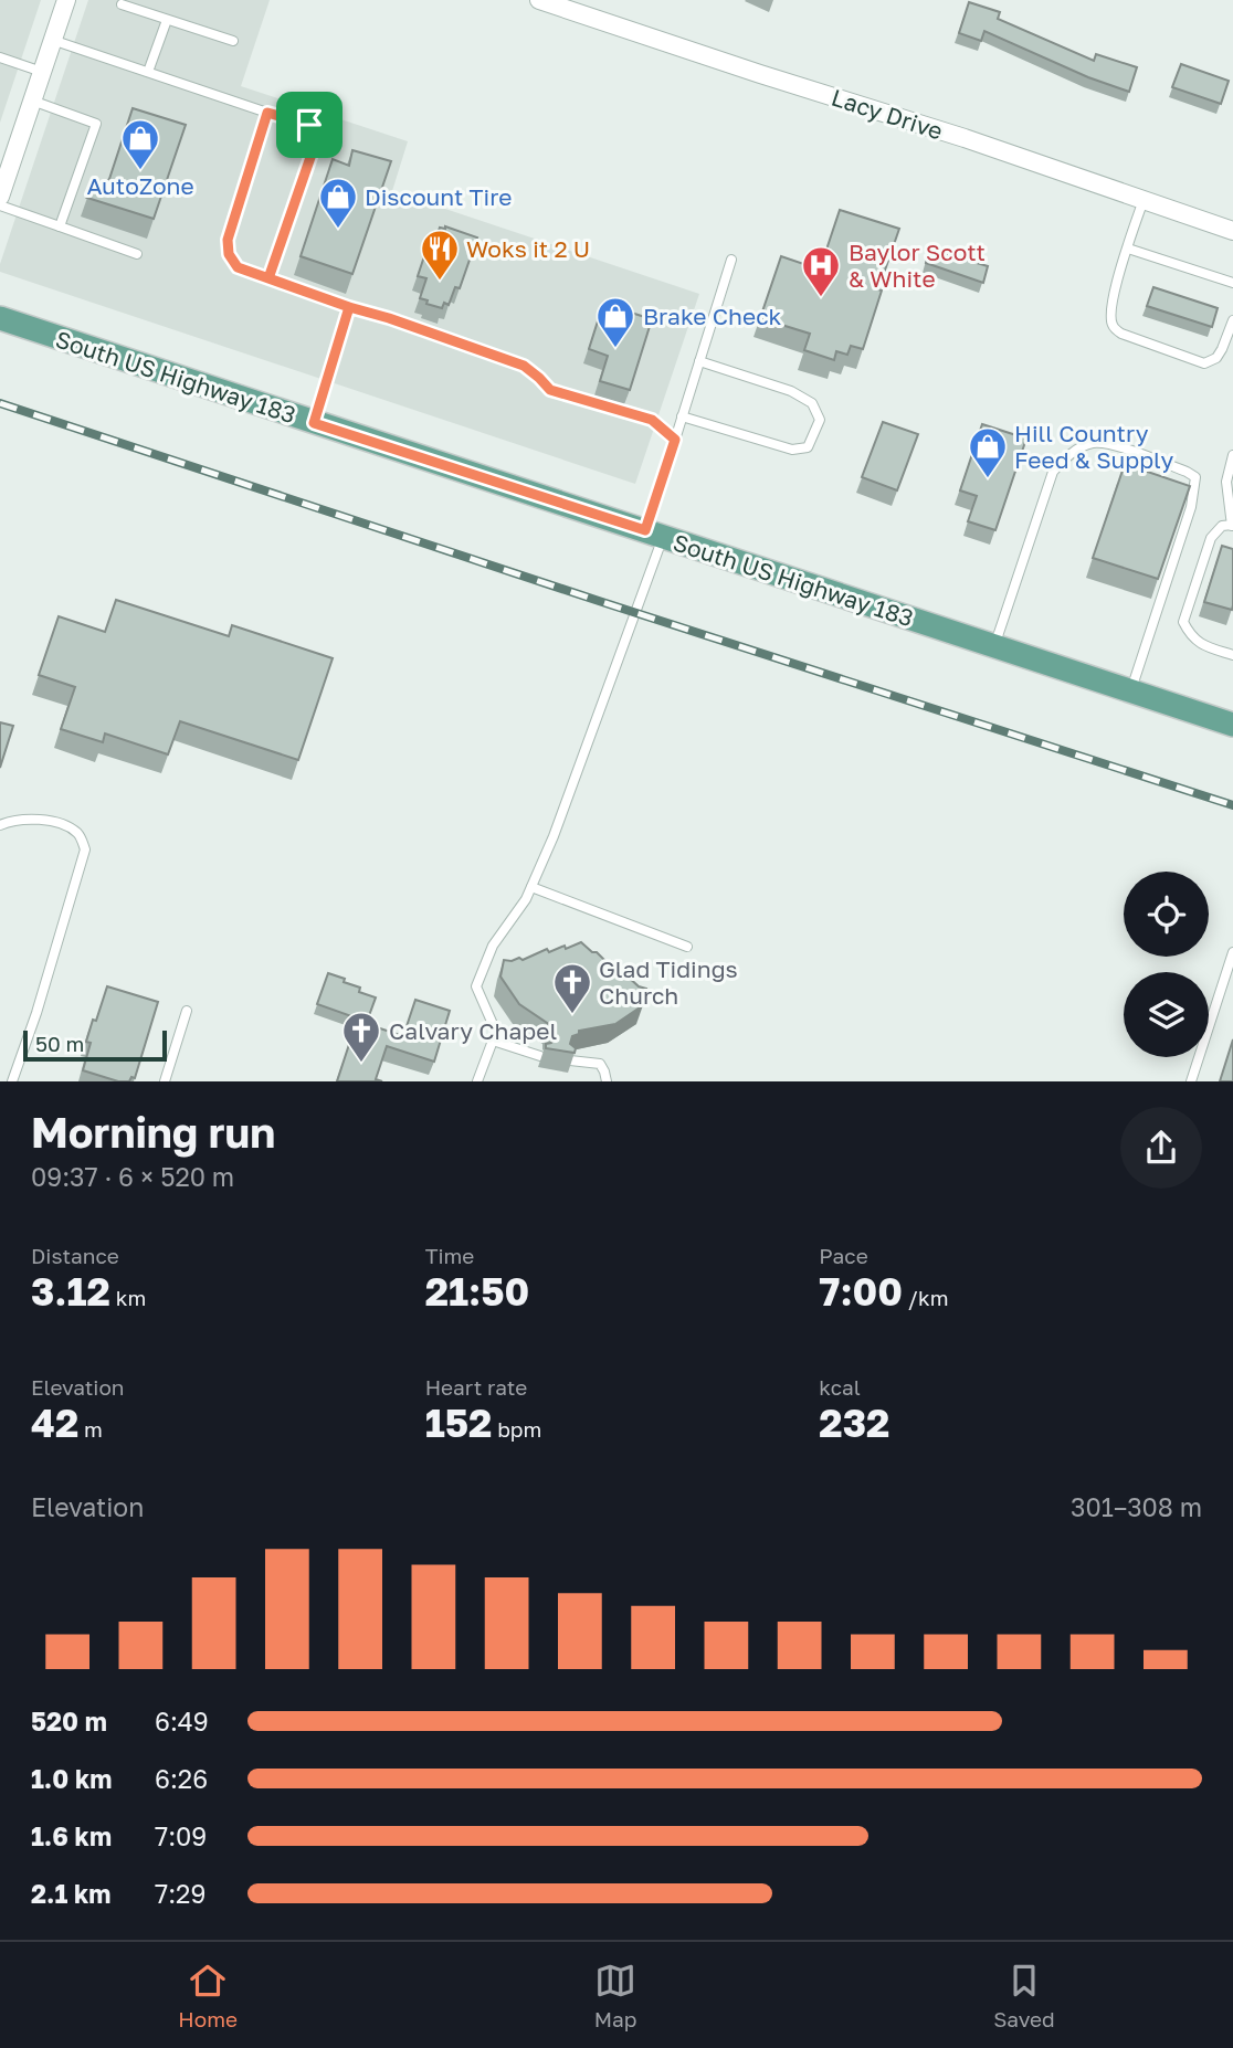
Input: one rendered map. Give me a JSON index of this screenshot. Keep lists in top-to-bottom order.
{
  "streets": {
    "main road": ["South US Highway 183"],
    "street": ["Lacy Drive"]
  },
  "places": {
    "shop": [
      "AutoZone",
      "Discount Tire",
      "Brake Check",
      "Hill Country Feed & Supply"
    ],
    "restaurant": ["Woks it 2 U"],
    "hospital": ["Baylor Scott & White"],
    "church": ["Glad Tidings Church", "Calvary Chapel"]
  },
  "scale_bar": "50 m",
  "page": {
    "scale": "50 m",
    "heading": ["Morning run", "09:37 · 6 × 520 m"],
    "stats": [
      ["Distance", "3.12 km"],
      ["Time", "21:50"],
      ["Pace", "7:00 /km"],
      ["Elevation", "42 m"],
      ["Heart rate", "152 bpm"],
      ["kcal", "232"]
    ],
    "chart": ["Elevation", "301–308 m"],
    "list": [
      {
        "name": "520 m",
        "note": "6:49"
      },
      {
        "name": "1.0 km",
        "note": "6:26"
      },
      {
        "name": "1.6 km",
        "note": "7:09"
      },
      {
        "name": "2.1 km",
        "note": "7:29"
      }
    ],
    "tabs": ["Home", "Map", "Saved"]
  }
}
